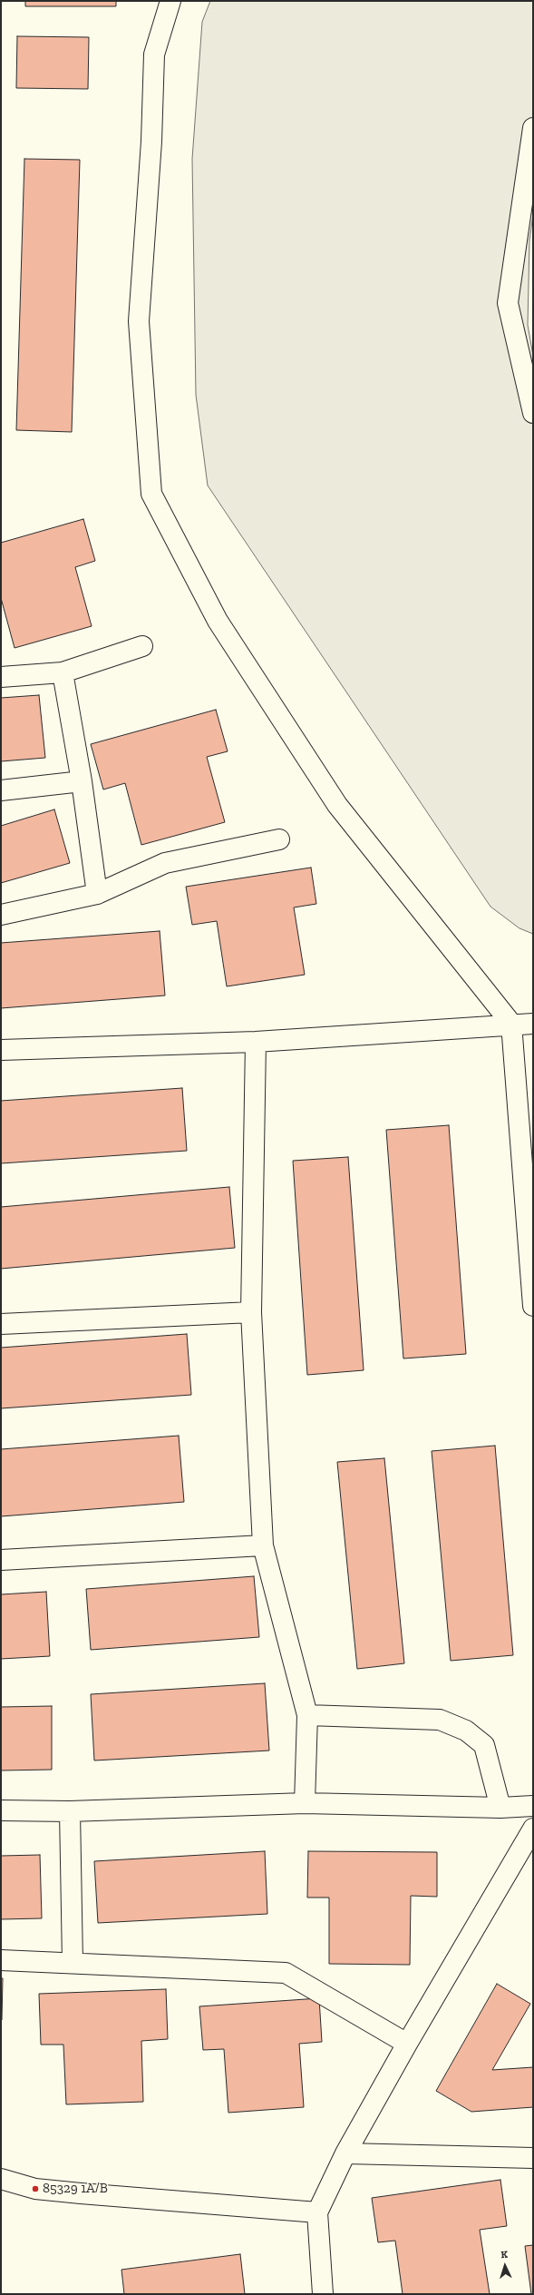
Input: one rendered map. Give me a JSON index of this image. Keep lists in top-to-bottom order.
{
  "places": ["85329 1A/B"],
  "north": "top"
}
